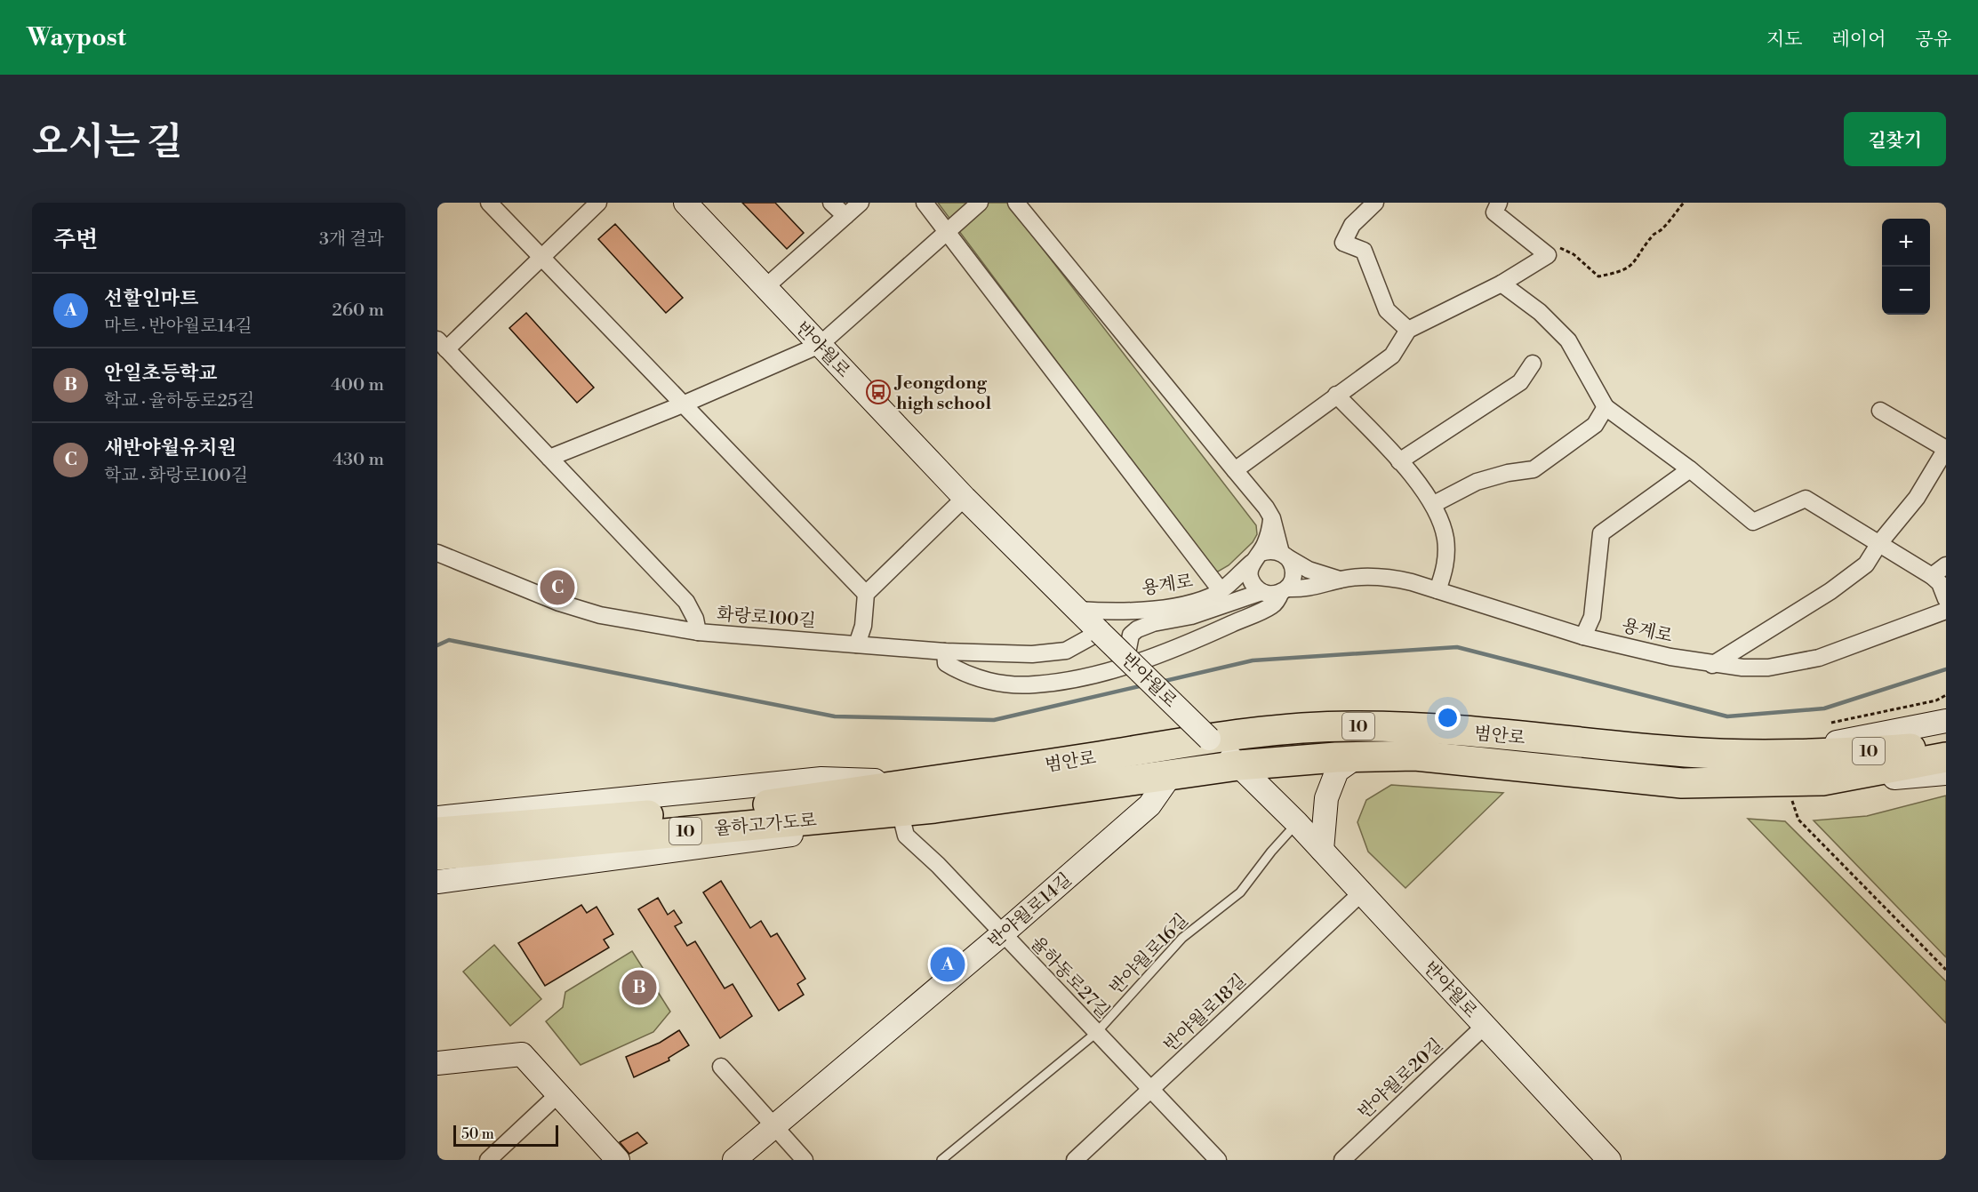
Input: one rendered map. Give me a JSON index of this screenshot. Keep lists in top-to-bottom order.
{
  "streets": {
    "highway": ["10", "범안로", "율하고가도로"],
    "main road": ["반야월로", "반야월로14길"],
    "street": [
      "용계로",
      "화랑로100길",
      "율하동로27길",
      "반야월로18길",
      "반야월로20길"
    ],
    "lane": ["반야월로16길"]
  },
  "crossings": [
    ["반야월로", "용계로"],
    ["반야월로", "화랑로100길"],
    ["반야월로", "범안로"],
    ["반야월로", "반야월로16길"],
    ["반야월로", "반야월로18길"],
    ["반야월로", "반야월로20길"],
    ["범안로", "율하고가도로"],
    ["범안로", "반야월로14길"],
    ["반야월로14길", "율하동로27길"],
    ["반야월로16길", "율하동로27길"],
    ["율하동로27길", "반야월로18길"]
  ],
  "places": {
    "bus stop": ["Jeongdong high school"]
  },
  "scale_bar": "50 m",
  "page": {
    "header": "Waypost",
    "nav": ["지도", "레이어", "공유"],
    "title": "오시는 길",
    "buttons": "길찾기",
    "heading": ["주변", "3개 결과"],
    "map_buttons": ["+", "−"],
    "list": [
      {
        "mark": "A",
        "name": "선할인마트",
        "note": "마트 · 반야월로14길",
        "value": "260 m"
      },
      {
        "mark": "B",
        "name": "안일초등학교",
        "note": "학교 · 율하동로25길",
        "value": "400 m"
      },
      {
        "mark": "C",
        "name": "새반야월유치원",
        "note": "학교 · 화랑로100길",
        "value": "430 m"
      }
    ],
    "pins": ["C", "A", "B"],
    "scale": "50 m"
  }
}
